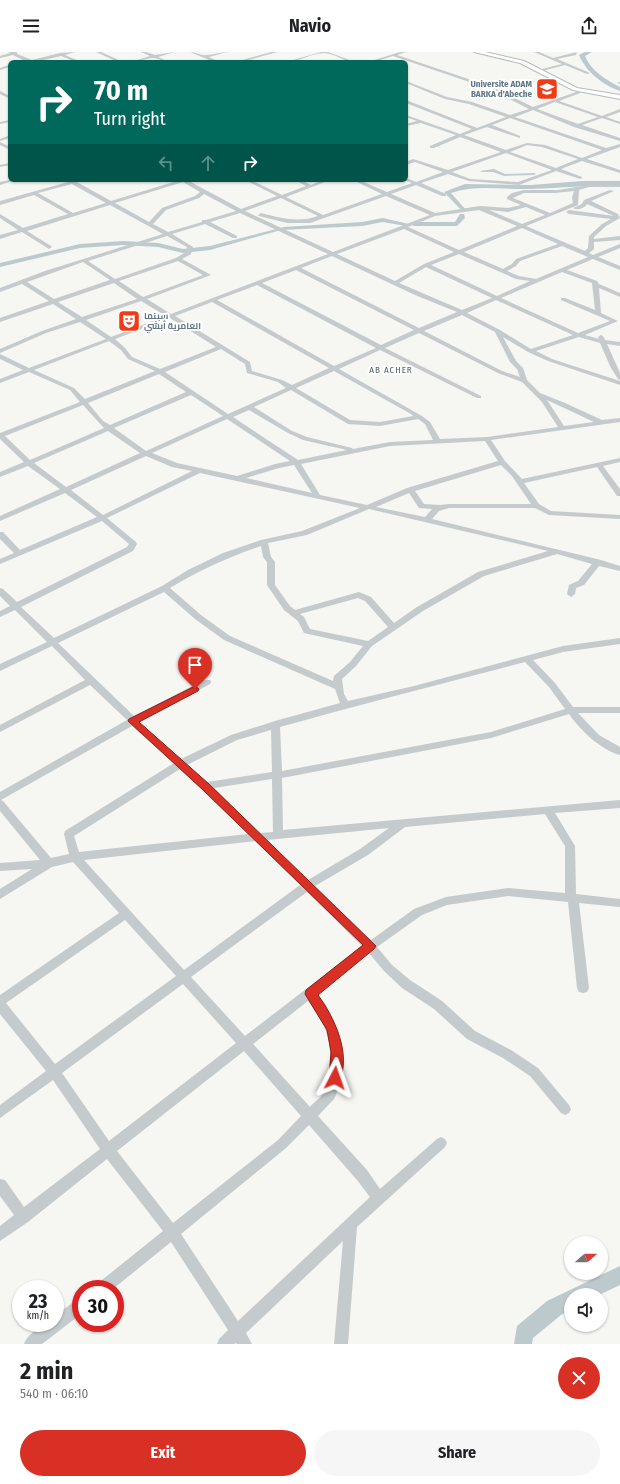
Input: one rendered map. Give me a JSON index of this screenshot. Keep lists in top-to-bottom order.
{
  "districts": ["AB ACHER"],
  "places": {
    "school or university": ["Universite ADAM BARKA d'Abeche"],
    "theatre": ["سينما العامرية أبشي"]
  },
  "north": "right",
  "page": {
    "header": "Navio",
    "turn": ["70 m", "Turn right"],
    "speed": "23 km/h",
    "limit": "30",
    "heading": ["2 min", "540 m · 06:10"],
    "buttons": ["Exit", "Share"]
  }
}
